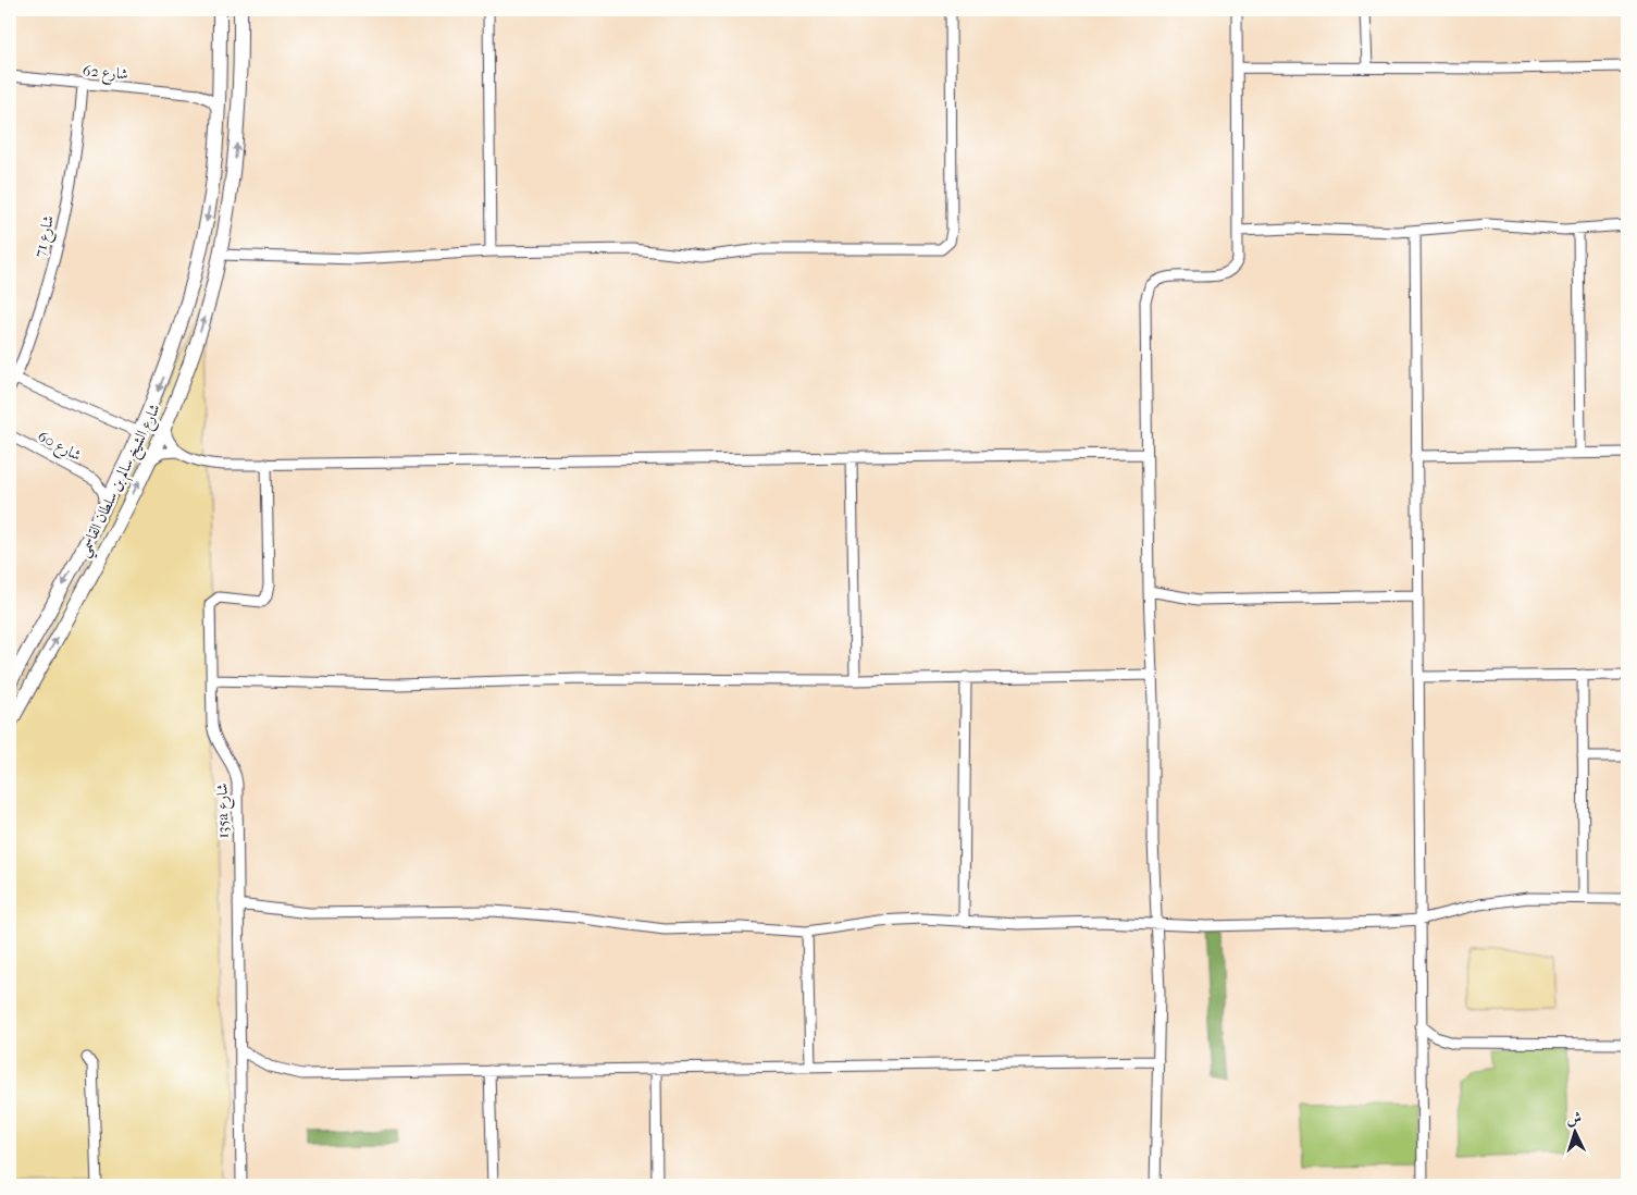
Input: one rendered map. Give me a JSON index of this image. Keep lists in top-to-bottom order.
{
  "streets": {
    "street": [
      "شارع 62",
      "شارع 71",
      "شارع 60",
      "شارع الشيخ سالم بن سلطان القاسمي",
      "135a شارع"
    ]
  },
  "crossings": [
    ["شارع 62", "شارع 71"]
  ],
  "north": "top"
}
